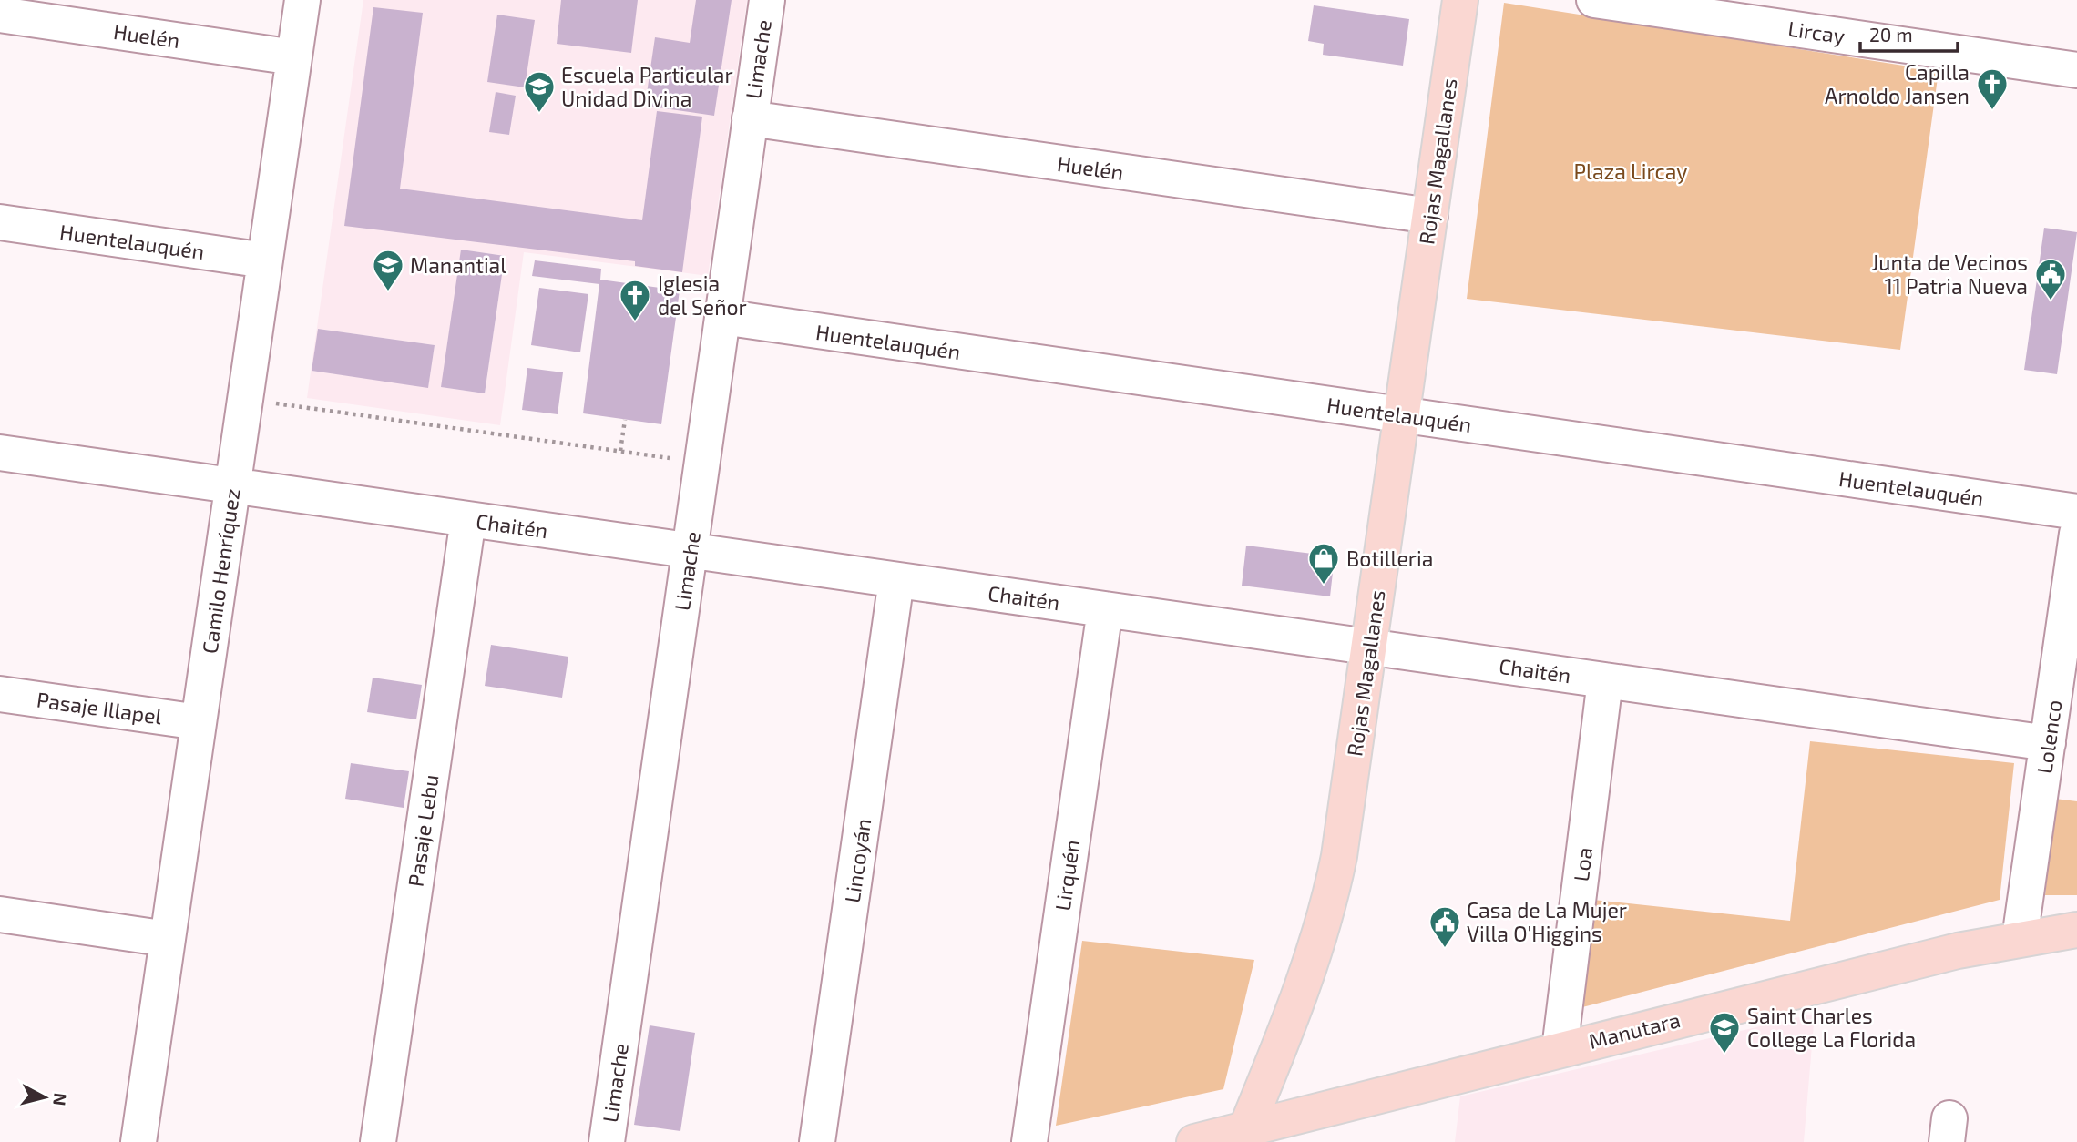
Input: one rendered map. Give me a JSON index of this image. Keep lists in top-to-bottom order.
{
  "streets": {
    "main road": ["Rojas Magallanes", "Manutara"],
    "street": [
      "Lircay",
      "Huelén",
      "Limache",
      "Huentelauquén",
      "Chaitén",
      "Camilo Henríquez",
      "Pasaje Illapel",
      "Lolenco",
      "Pasaje Lebu",
      "Lincoyán",
      "Loa",
      "Lirquén"
    ]
  },
  "crossings": [
    ["Huelén", "Limache"],
    ["Huelén", "Rojas Magallanes"],
    ["Huelén", "Camilo Henríquez"],
    ["Limache", "Huentelauquén"],
    ["Limache", "Chaitén"],
    ["Rojas Magallanes", "Huentelauquén"],
    ["Rojas Magallanes", "Chaitén"],
    ["Rojas Magallanes", "Manutara"],
    ["Huentelauquén", "Camilo Henríquez"],
    ["Chaitén", "Camilo Henríquez"],
    ["Chaitén", "Lolenco"],
    ["Chaitén", "Pasaje Lebu"],
    ["Chaitén", "Lincoyán"],
    ["Chaitén", "Loa"],
    ["Chaitén", "Lirquén"],
    ["Camilo Henríquez", "Pasaje Illapel"],
    ["Lolenco", "Manutara"],
    ["Loa", "Manutara"]
  ],
  "parks": ["Plaza Lircay"],
  "places": {
    "church": ["Capilla Arnoldo Jansen", "Iglesia del Señor"],
    "school or university": ["Escuela Particular Unidad Divina", "Manantial", "Saint Charles College La Florida"],
    "public building": ["Junta de Vecinos 11 Patria Nueva", "Casa de La Mujer Villa O'Higgins"],
    "shop": ["Botilleria"]
  },
  "scale_bar": "20 m",
  "north": "right"
}
